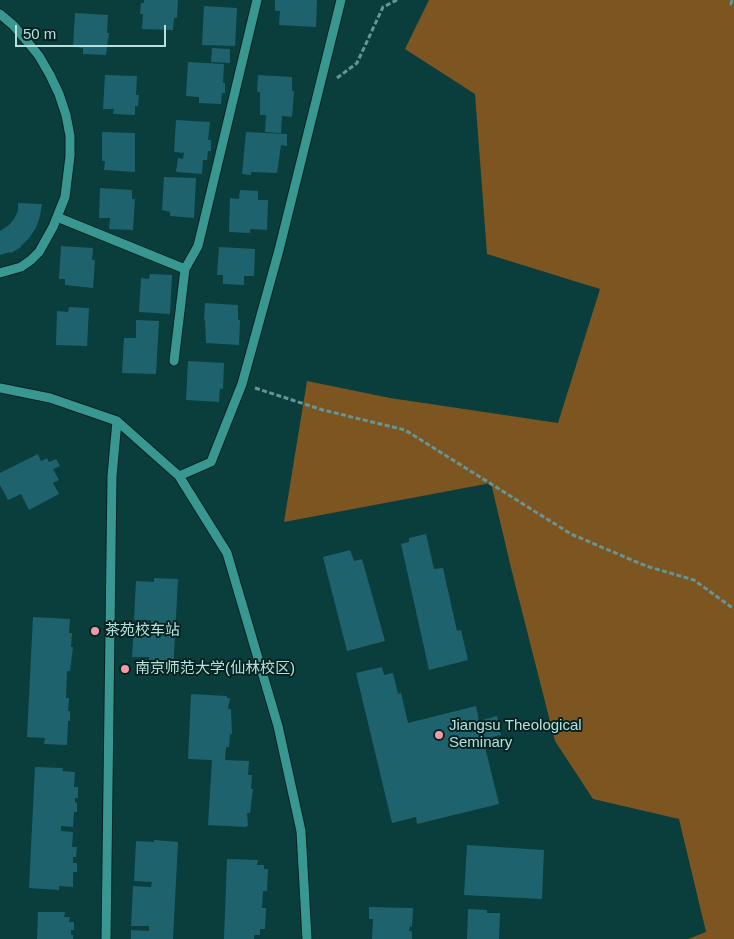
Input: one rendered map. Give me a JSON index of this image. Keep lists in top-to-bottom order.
{
  "places": ["茶苑校车站", "南京师范大学(仙林校区)", "Jiangsu Theological Seminary"],
  "scale_bar": "50 m"
}
